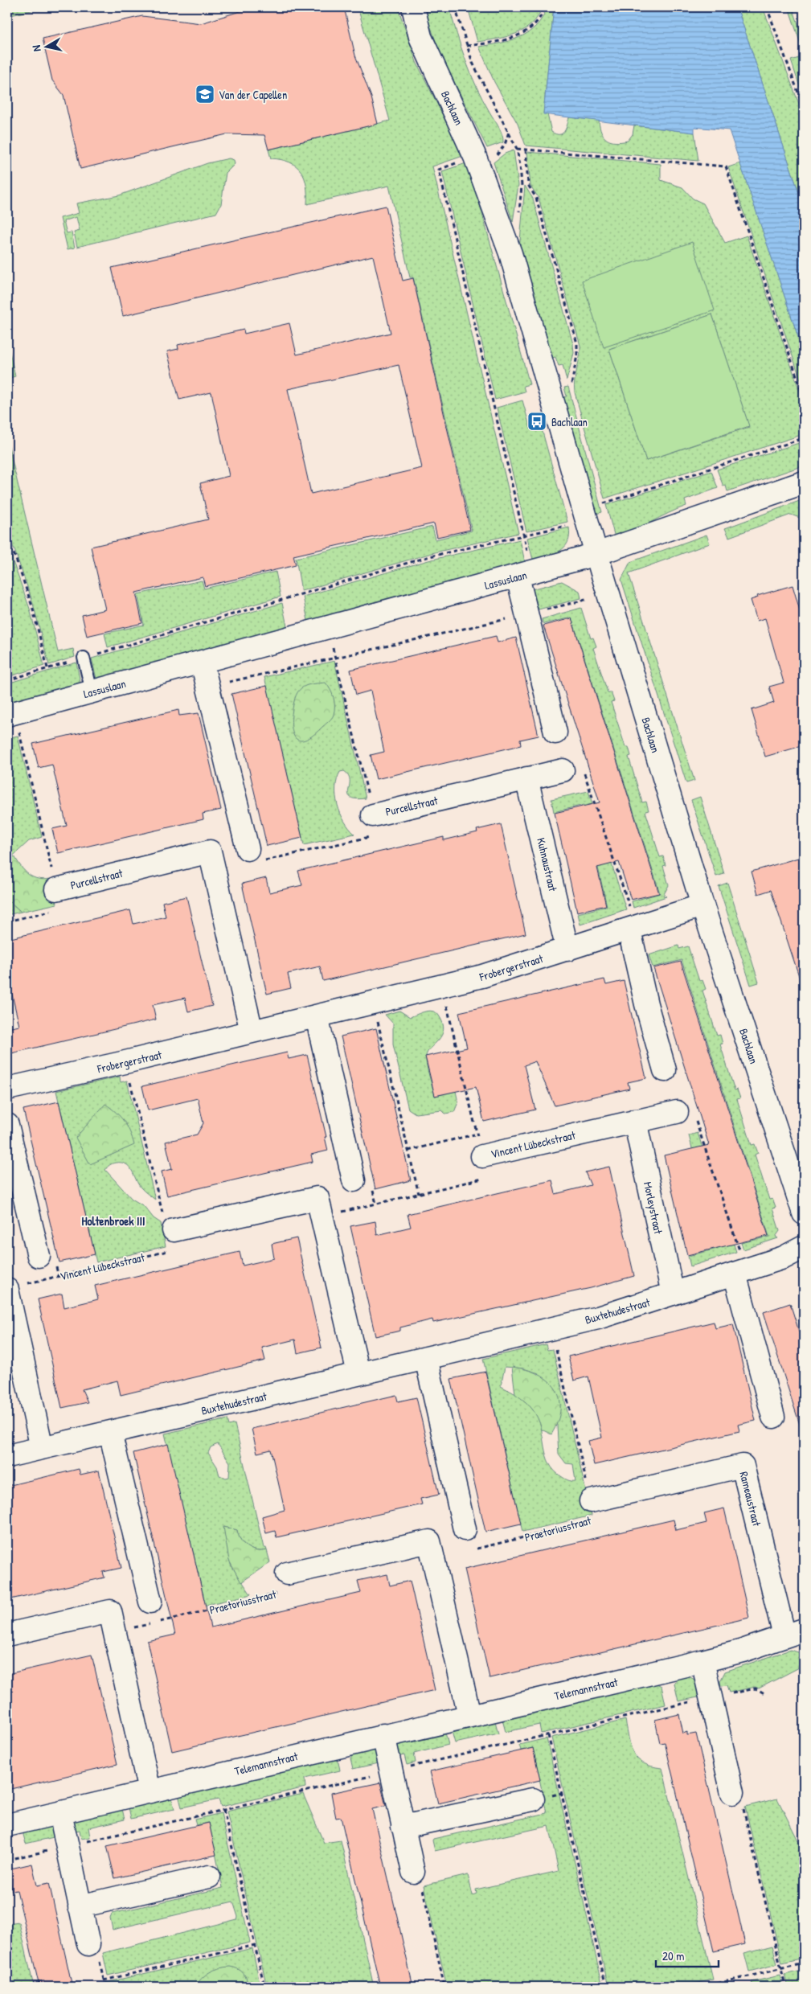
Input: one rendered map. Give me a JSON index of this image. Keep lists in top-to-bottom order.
{
  "streets": {
    "street": [
      "Bachlaan",
      "Lassuslaan",
      "Purcellstraat",
      "Kuhnaustraat",
      "Frobergerstraat",
      "Vincent Lübeckstraat",
      "Morleystraat",
      "Buxtehudestraat",
      "Rameaustraat",
      "Telemannstraat"
    ],
    "path": ["Praetoriusstraat"]
  },
  "crossings": [
    ["Bachlaan", "Lassuslaan"],
    ["Bachlaan", "Frobergerstraat"],
    ["Purcellstraat", "Kuhnaustraat"],
    ["Purcellstraat", "Frobergerstraat"],
    ["Kuhnaustraat", "Frobergerstraat"],
    ["Frobergerstraat", "Vincent Lübeckstraat"],
    ["Vincent Lübeckstraat", "Morleystraat"],
    ["Morleystraat", "Buxtehudestraat"],
    ["Rameaustraat", "Praetoriusstraat"],
    ["Rameaustraat", "Telemannstraat"]
  ],
  "districts": ["Holtenbroek III"],
  "places": {
    "school or university": ["Van der Capellen"],
    "bus stop": ["Bachlaan"]
  },
  "scale_bar": "20 m",
  "north": "left"
}
